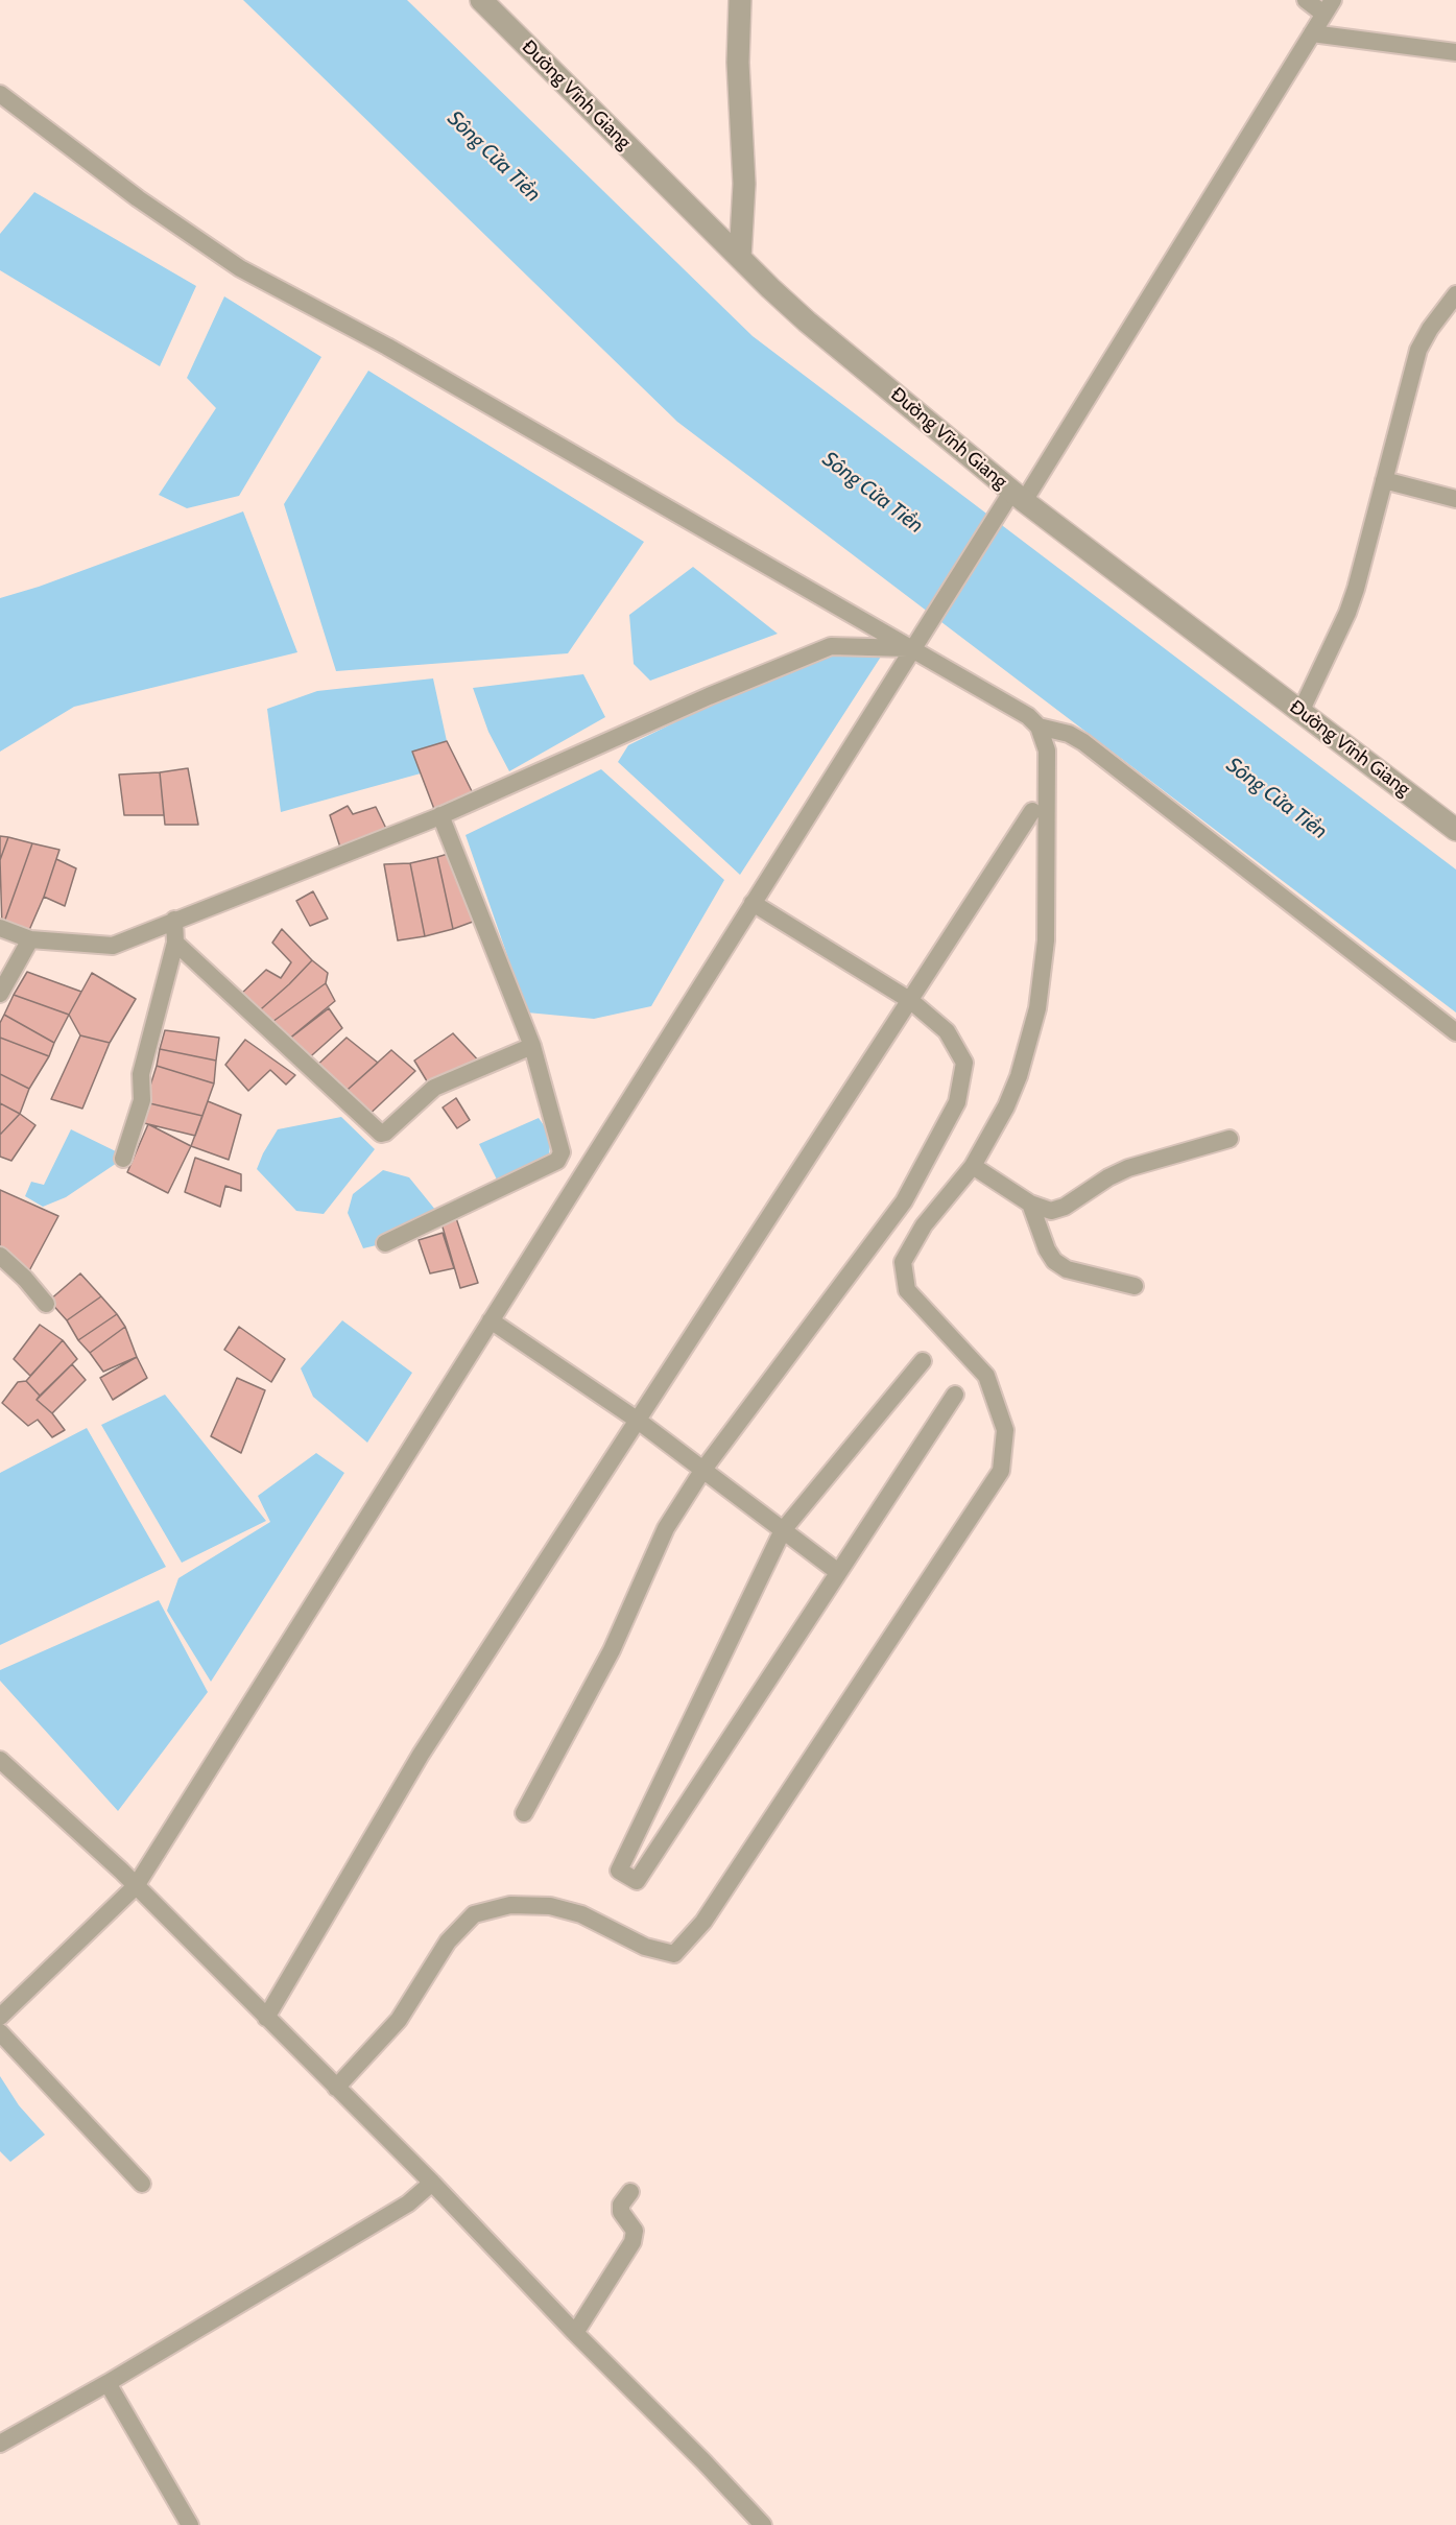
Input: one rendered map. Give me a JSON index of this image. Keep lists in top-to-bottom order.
{
  "streets": {
    "street": ["Đường Vĩnh Giang"]
  },
  "water": ["Sông Cửa Tiền"]
}
